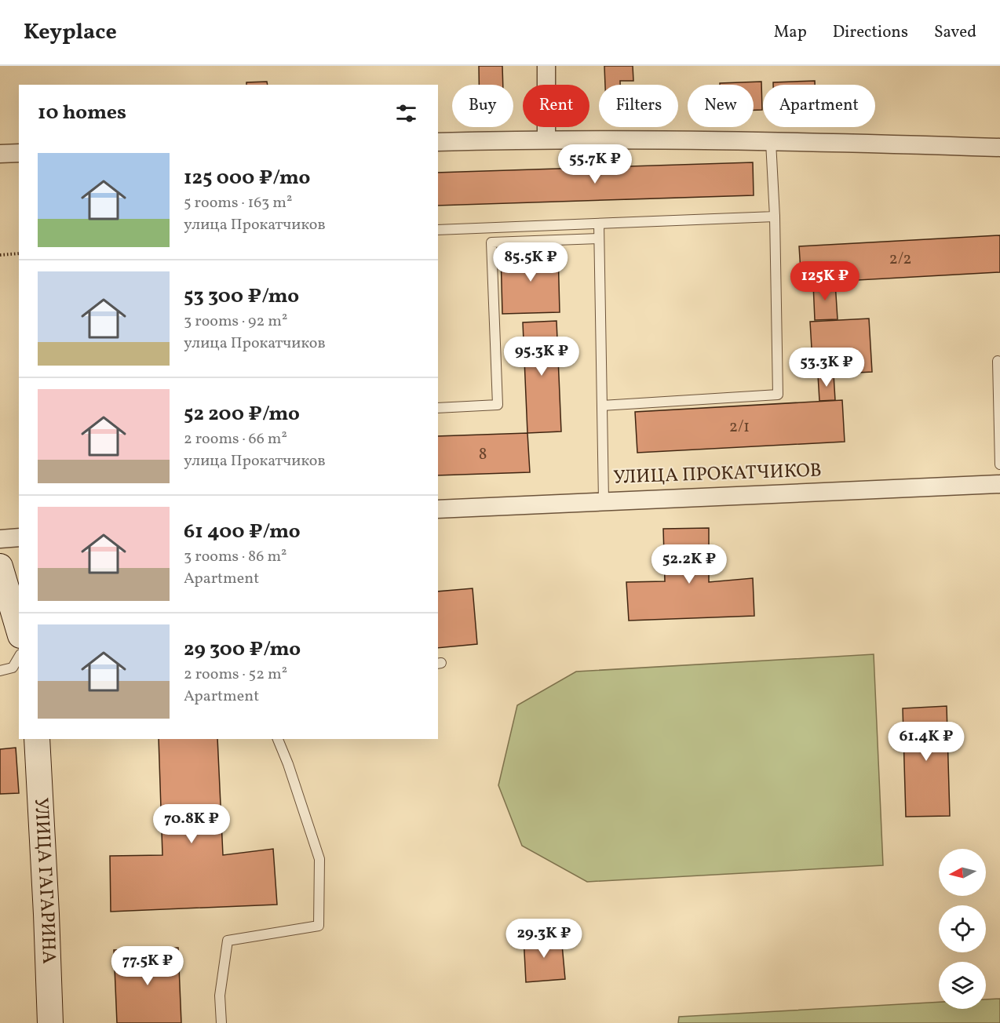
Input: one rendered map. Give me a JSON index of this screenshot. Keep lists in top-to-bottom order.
{
  "streets": {
    "street": ["УЛИЦА ПРОКАТЧИКОВ", "УЛИЦА ГАГАРИНА"]
  },
  "house_numbers": ["2/2", "2/1", "8"],
  "north": "left",
  "page": {
    "header": "Keyplace",
    "nav": ["Map", "Directions", "Saved"],
    "chip": [
      "Buy",
      "Rent",
      "Filters",
      "New",
      "Apartment"
    ],
    "heading": "10 homes",
    "list": [
      {
        "name": "125 000 ₽/mo",
        "note": "5 rooms · 163 m² · улица Прокатчиков"
      },
      {
        "name": "53 300 ₽/mo",
        "note": "3 rooms · 92 m² · улица Прокатчиков"
      },
      {
        "name": "52 200 ₽/mo",
        "note": "2 rooms · 66 m² · улица Прокатчиков"
      },
      {
        "name": "61 400 ₽/mo",
        "note": "3 rooms · 86 m² · Apartment"
      },
      {
        "name": "29 300 ₽/mo",
        "note": "2 rooms · 52 m² · Apartment"
      }
    ],
    "price": [
      "55.7K ₽",
      "85.5K ₽",
      "125K ₽",
      "95.3K ₽",
      "53.3K ₽",
      "52.2K ₽",
      "61.4K ₽",
      "70.8K ₽",
      "29.3K ₽",
      "77.5K ₽"
    ]
  }
}
